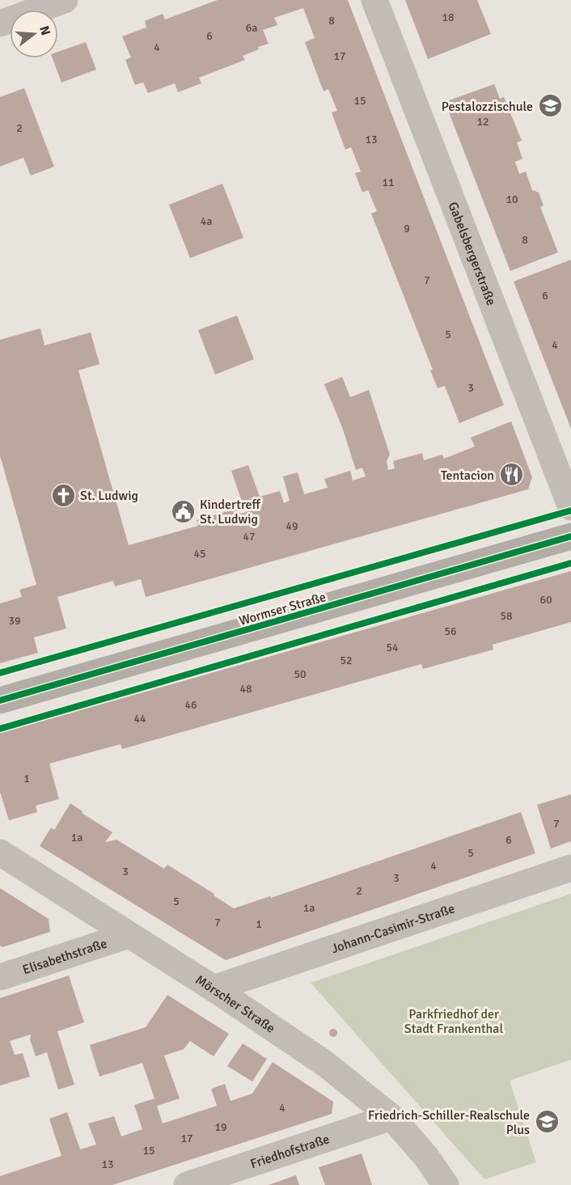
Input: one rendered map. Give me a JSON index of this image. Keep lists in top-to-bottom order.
{
  "streets": {
    "street": [
      "Gabelsbergerstraße",
      "Wormser Straße",
      "Johann-Casimir-Straße",
      "Elisabethstraße",
      "Mörscher Straße",
      "Friedhofstraße"
    ]
  },
  "crossings": [
    ["Johann-Casimir-Straße", "Mörscher Straße"],
    ["Elisabethstraße", "Mörscher Straße"],
    ["Mörscher Straße", "Friedhofstraße"]
  ],
  "parks": ["Parkfriedhof der Stadt Frankenthal"],
  "places": {
    "school or university": ["Pestalozzischule", "Friedrich-Schiller-Realschule Plus"],
    "restaurant": ["Tentacion"],
    "church": ["St. Ludwig"],
    "public building": ["Kindertreff St. Ludwig"]
  },
  "house_numbers": [
    "18",
    "8",
    "6a",
    "6",
    "4",
    "17",
    "15",
    "12",
    "2",
    "13",
    "11",
    "10",
    "4a",
    "9",
    "8",
    "7",
    "6",
    "5",
    "4",
    "3",
    "49",
    "47",
    "45",
    "60",
    "58",
    "39",
    "56",
    "54",
    "52",
    "50",
    "48",
    "46",
    "44",
    "1",
    "7",
    "1a",
    "6",
    "5",
    "4",
    "3",
    "3",
    "2",
    "5",
    "1a",
    "7",
    "1",
    "4",
    "19",
    "17",
    "15",
    "13"
  ],
  "north": "right"
}
